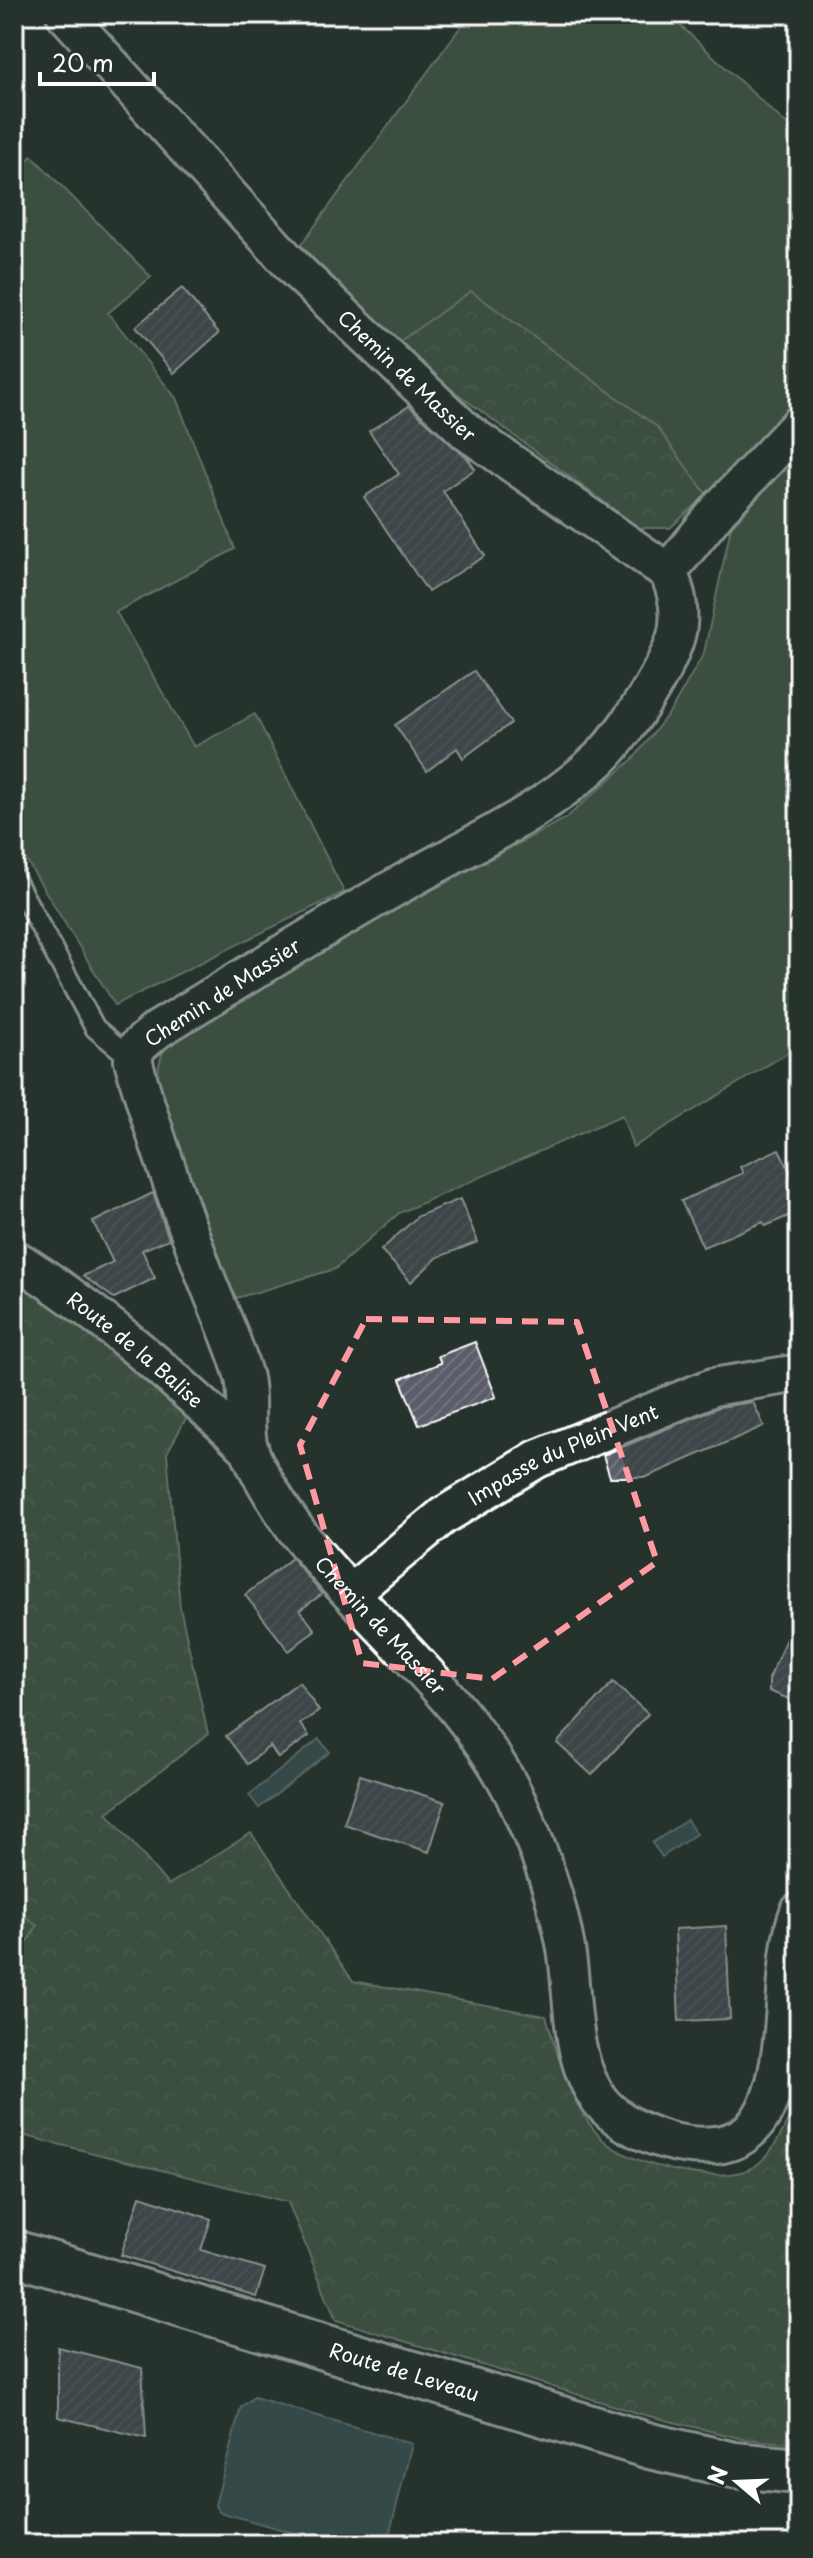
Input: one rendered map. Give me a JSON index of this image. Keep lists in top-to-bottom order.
{
  "streets": {
    "street": [
      "Chemin de Massier",
      "Route de la Balise",
      "Impasse du Plein Vent",
      "Route de Leveau"
    ]
  },
  "crossings": [
    ["Chemin de Massier", "Route de la Balise"],
    ["Chemin de Massier", "Impasse du Plein Vent"]
  ],
  "scale_bar": "20 m",
  "north": "left"
}
